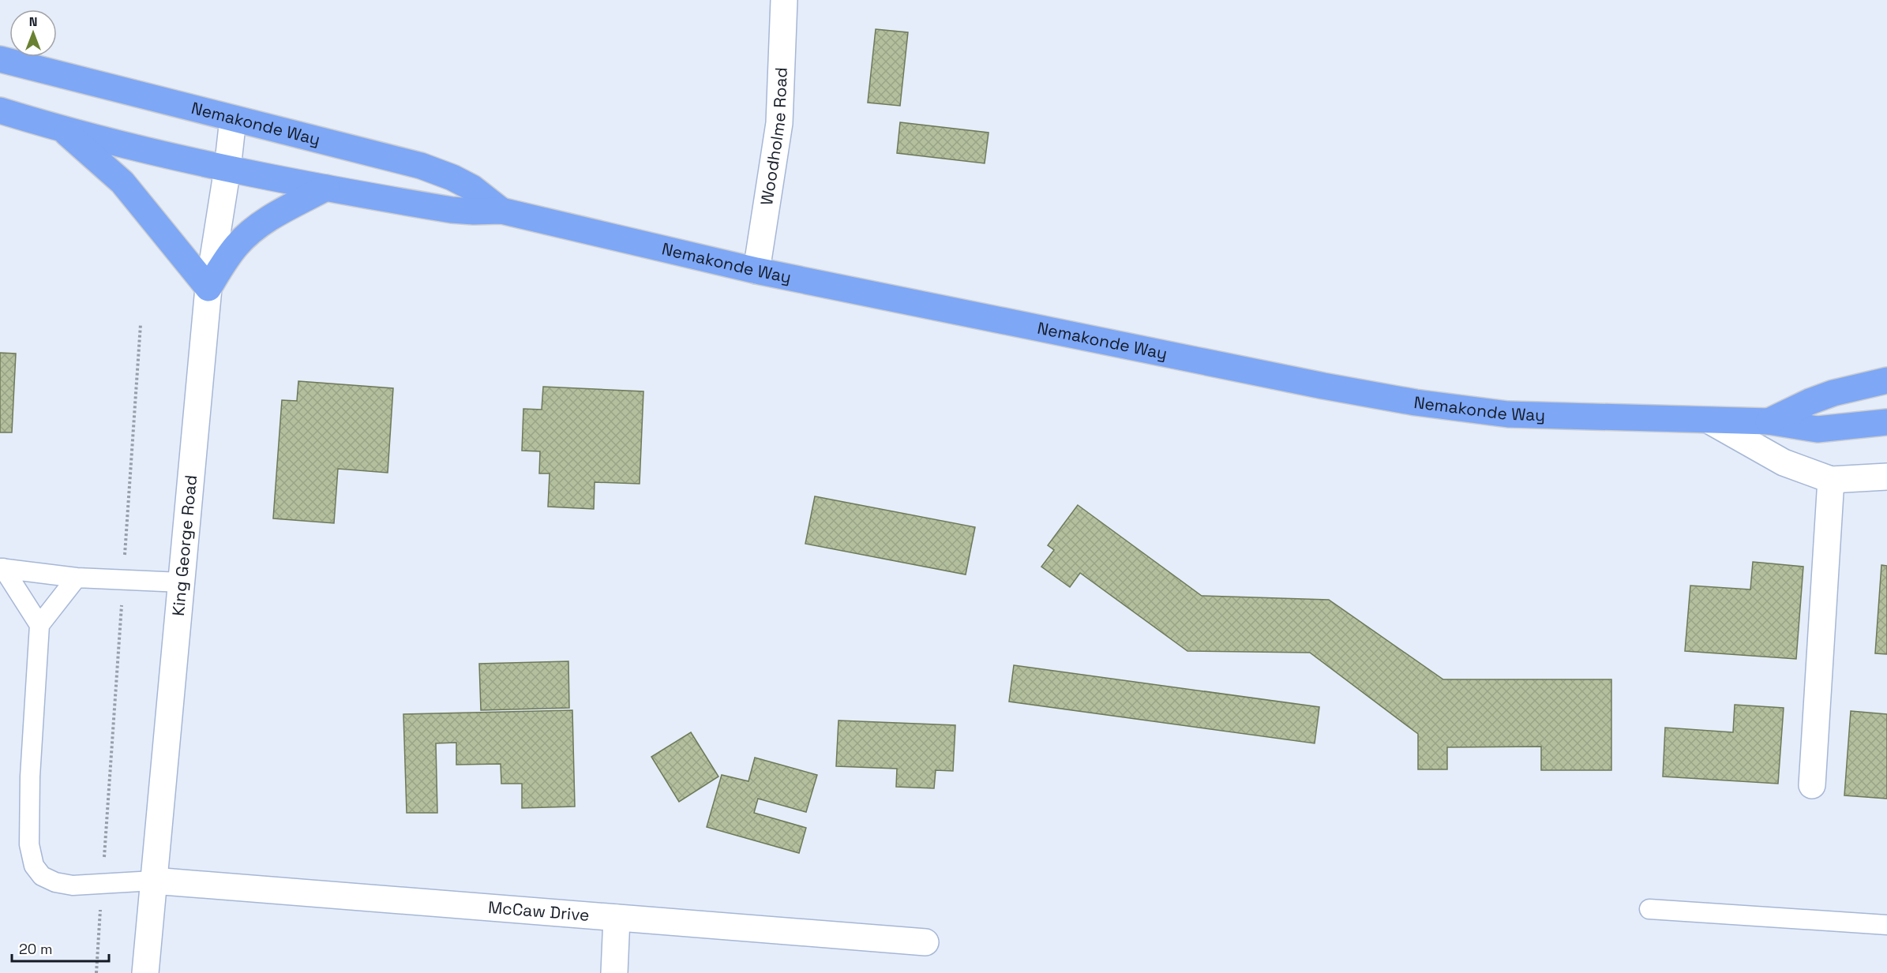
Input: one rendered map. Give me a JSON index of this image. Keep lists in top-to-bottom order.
{
  "streets": {
    "highway": ["Nemakonde Way"],
    "street": ["Woodholme Road", "King George Road", "McCaw Drive"]
  },
  "crossings": [
    ["Nemakonde Way", "Woodholme Road"],
    ["Nemakonde Way", "King George Road"],
    ["King George Road", "McCaw Drive"]
  ],
  "scale_bar": "20 m",
  "north": "top"
}
